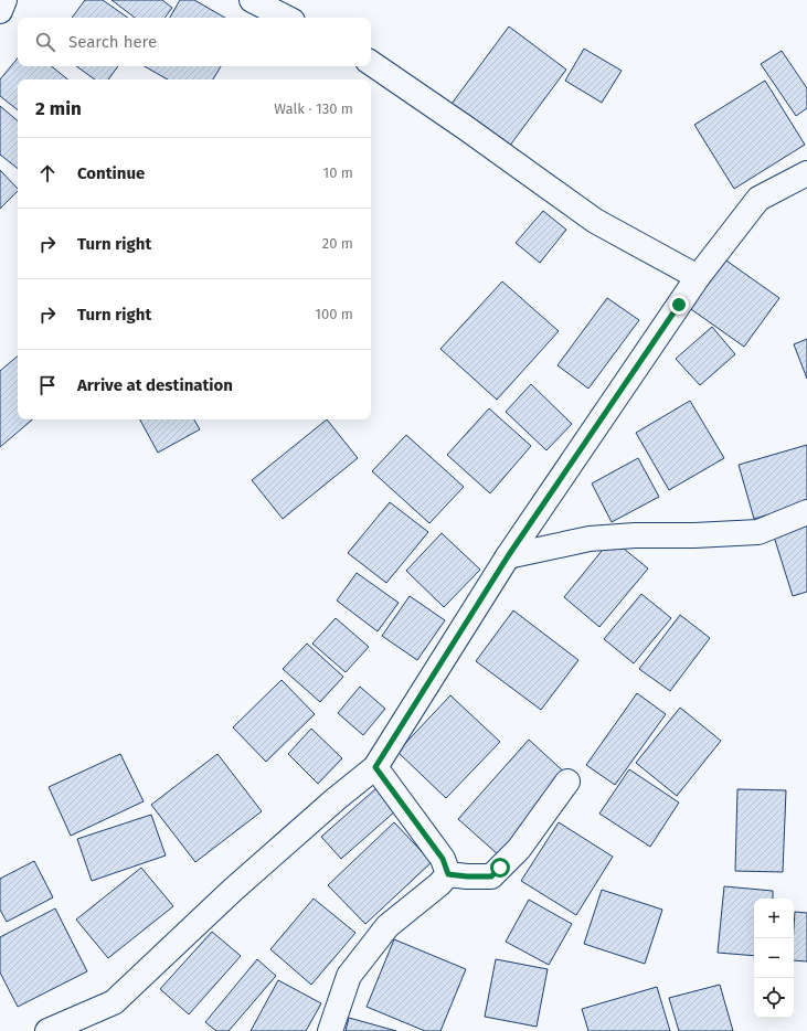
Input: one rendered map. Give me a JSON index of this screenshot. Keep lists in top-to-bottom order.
{
  "page": {
    "search": "Search here",
    "heading": ["2 min", "Walk · 130 m"],
    "list": [
      ["Continue", "10 m"],
      ["Turn right", "20 m"],
      ["Turn right", "100 m"],
      "Arrive at destination"
    ],
    "map_buttons": ["+", "−"]
  }
}
